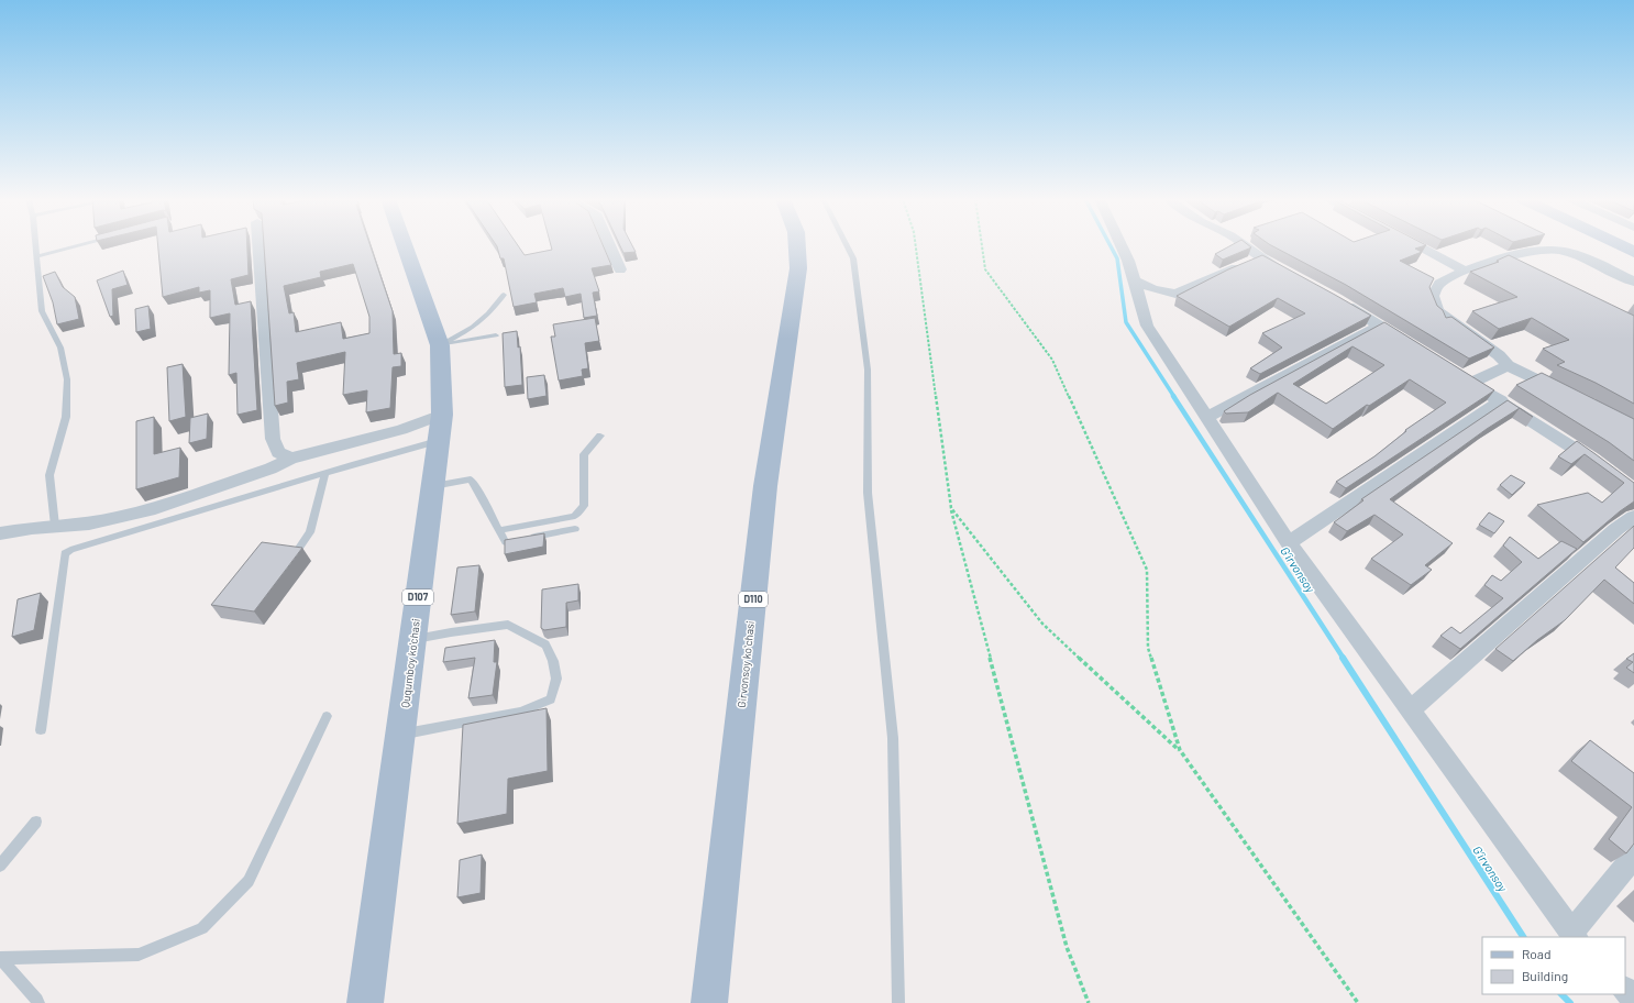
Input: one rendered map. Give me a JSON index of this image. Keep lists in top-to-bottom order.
{
  "streets": {
    "main road": [
      "D107",
      "D110",
      "Ququmboy ko'chasi",
      "Girvonsoy koʻchasi"
    ]
  },
  "water": ["G‘irvonsoy"],
  "legend": ["Road", "Building"]
}
